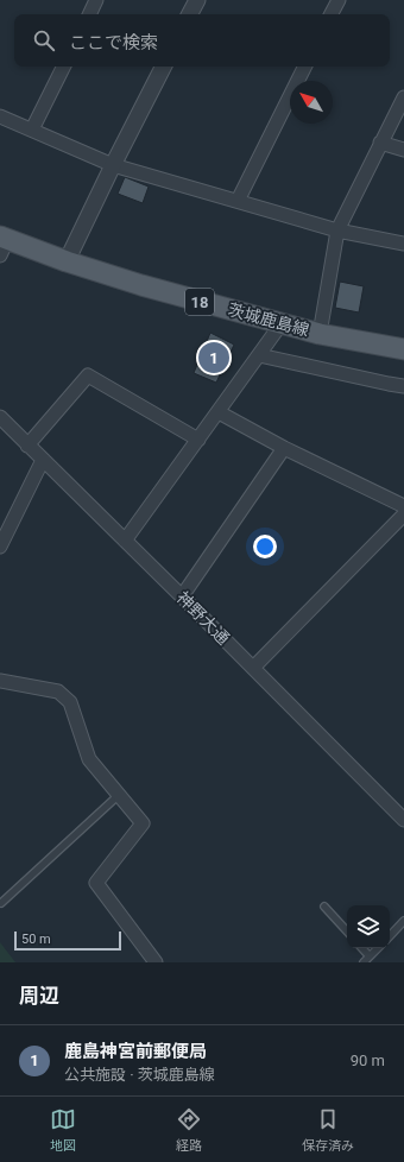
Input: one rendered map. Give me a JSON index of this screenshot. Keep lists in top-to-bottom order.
{
  "streets": {
    "main road": ["18", "茨城鹿島線"],
    "street": ["神野大通"]
  },
  "scale_bar": "50 m",
  "north": "top left",
  "page": {
    "search": "ここで検索",
    "pins": "1",
    "scale": "50 m",
    "heading": "周辺",
    "list": [
      {
        "mark": "1",
        "name": "鹿島神宮前郵便局",
        "note": "公共施設 · 茨城鹿島線",
        "value": "90 m"
      }
    ],
    "nav": ["地図", "経路", "保存済み"]
  }
}
